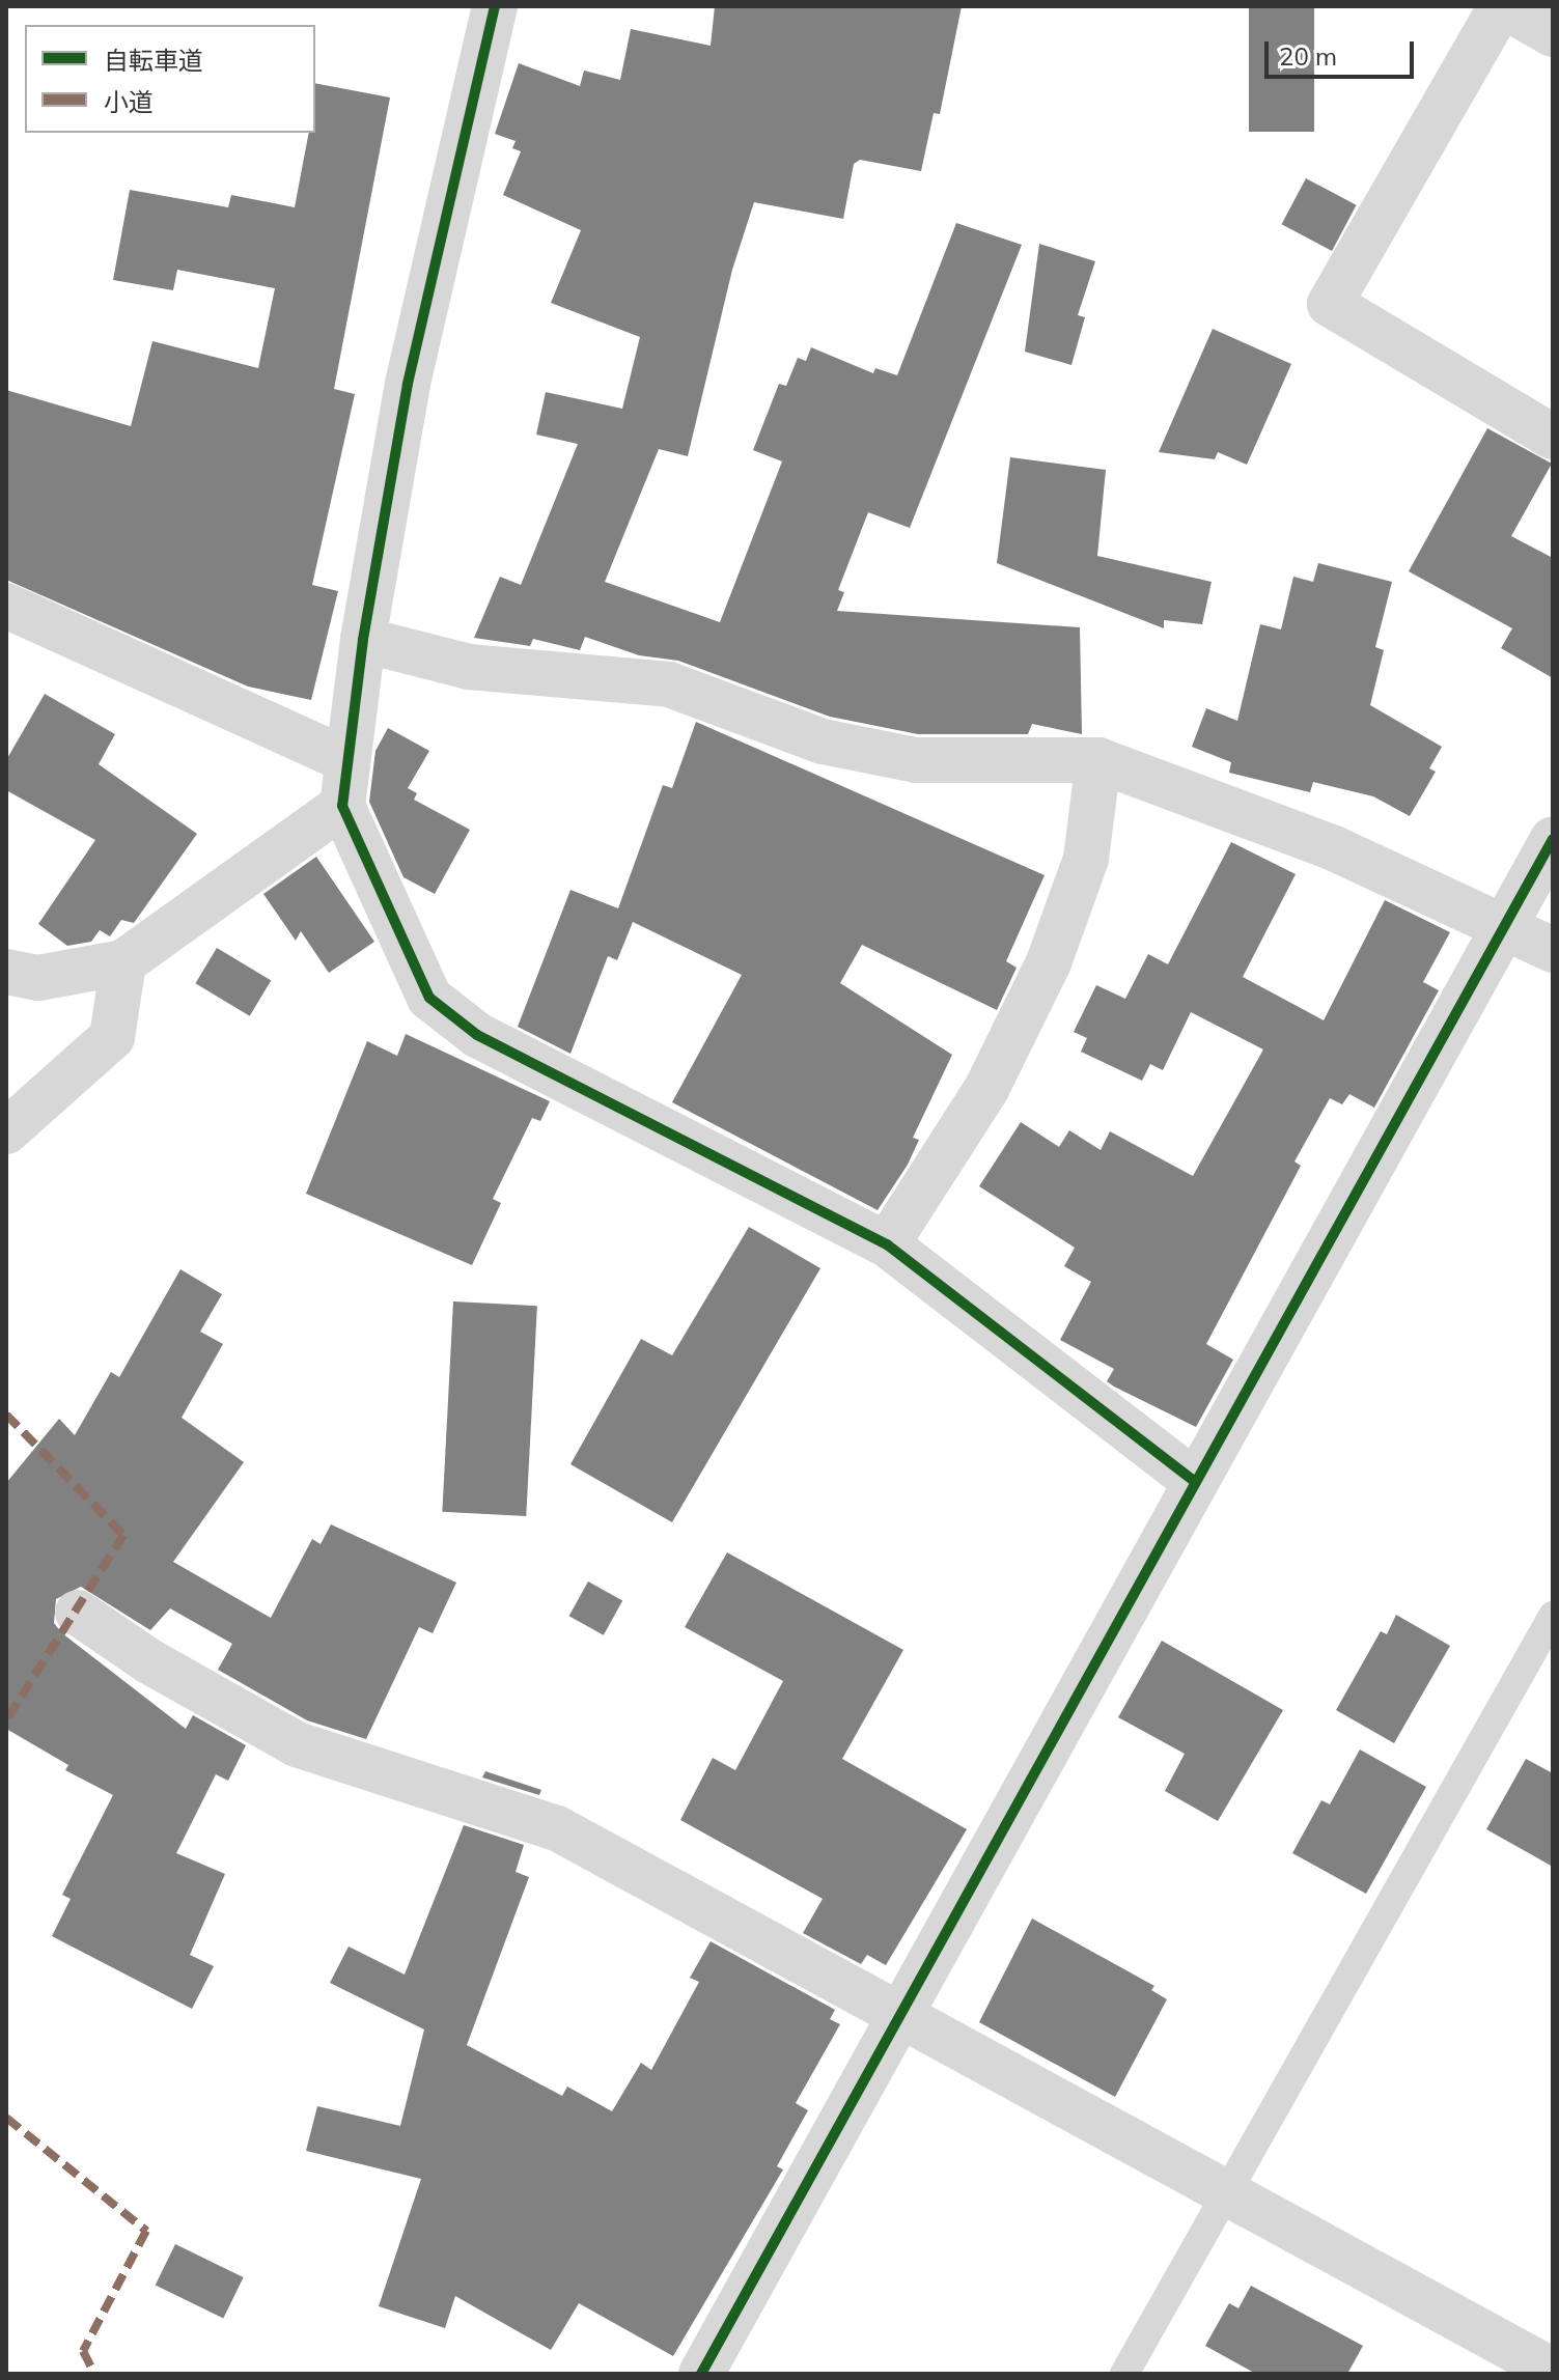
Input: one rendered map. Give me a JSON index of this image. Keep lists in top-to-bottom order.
{
  "legend": ["自転車道", "小道"],
  "scale_bar": "20 m"
}
